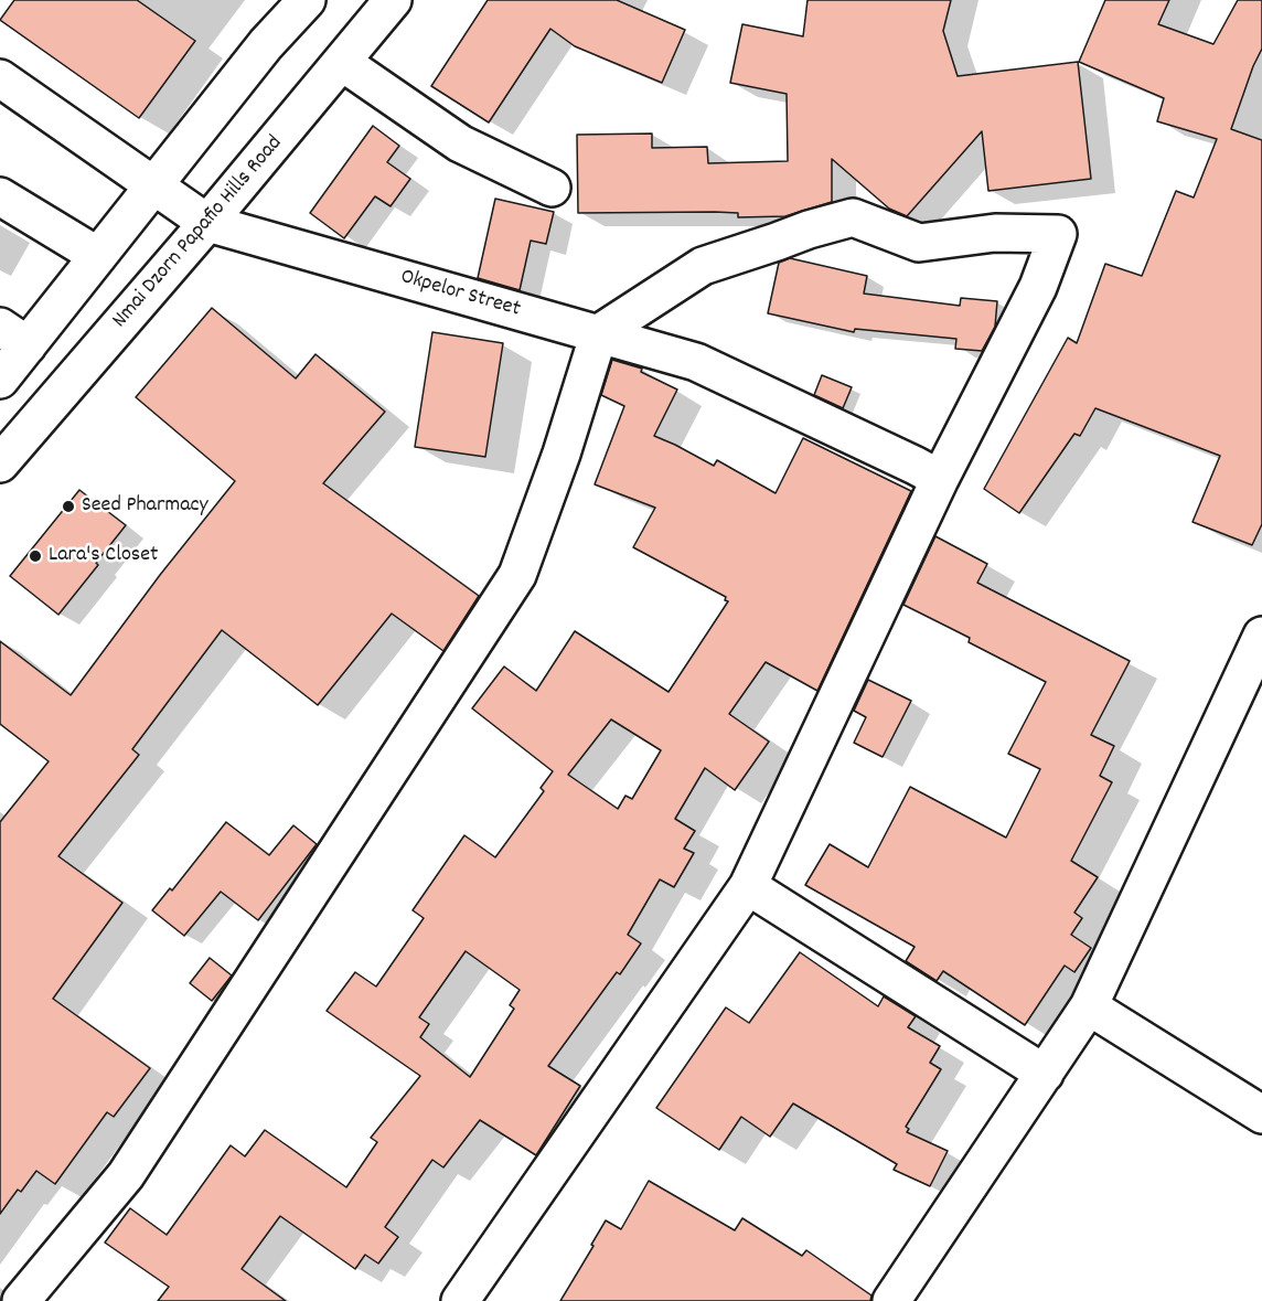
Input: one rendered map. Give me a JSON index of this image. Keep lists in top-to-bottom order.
{
  "streets": {
    "street": ["Nmai Dzorn Papafio Hills Road", "Okpelor Street"]
  },
  "crossings": [
    ["Nmai Dzorn Papafio Hills Road", "Okpelor Street"]
  ],
  "places": ["Seed Pharmacy", "Lara's Closet"]
}
